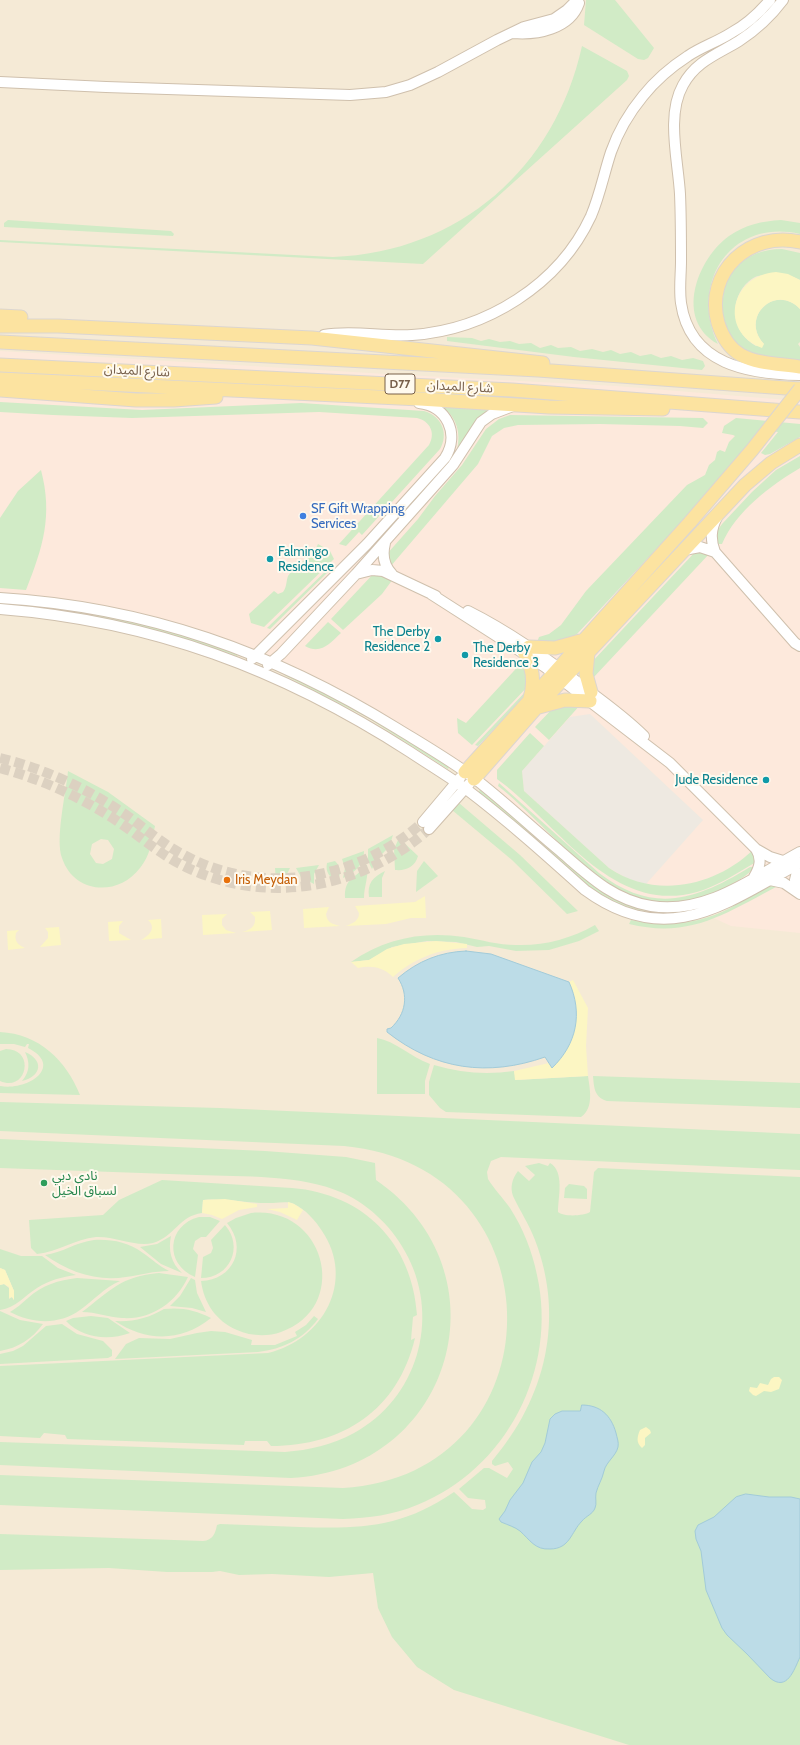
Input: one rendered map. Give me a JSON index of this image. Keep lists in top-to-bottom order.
{
  "streets": {
    "main road": ["شارع الميدان", "D77"]
  },
  "places": [
    "SF Gift Wrapping Services",
    "Falmingo Residence",
    "The Derby Residence 2",
    "The Derby Residence 3",
    "Jude Residence",
    "Iris Meydan",
    "نادي دبي لسباق الخيل"
  ]
}
